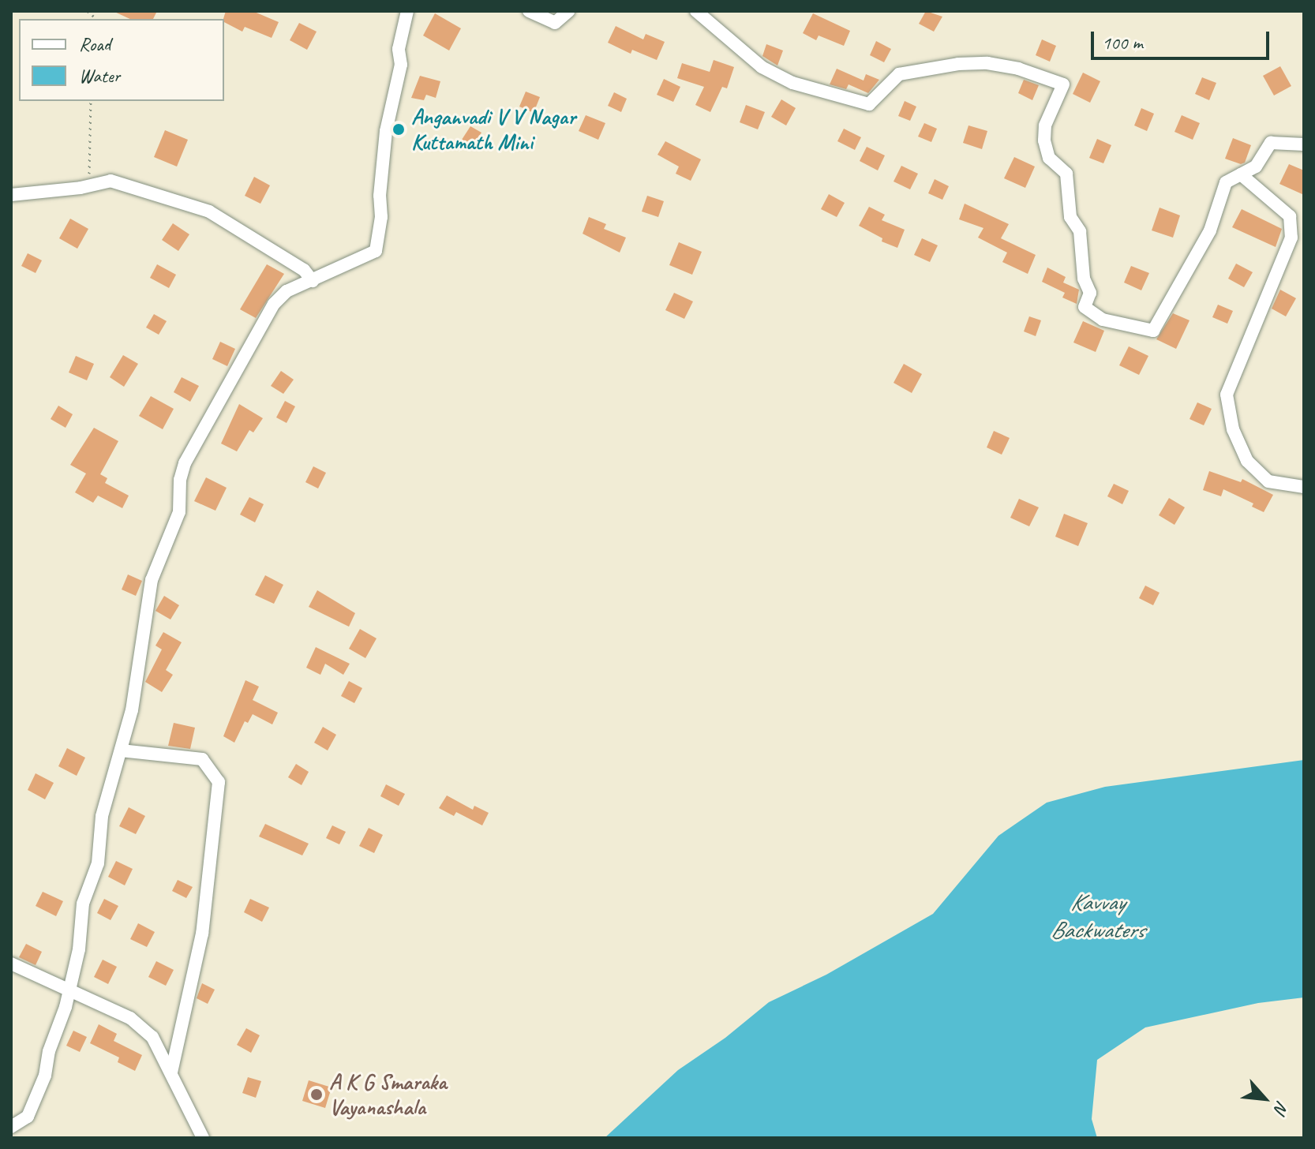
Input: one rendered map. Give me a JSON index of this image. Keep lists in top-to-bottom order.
{
  "water": ["Kavvay Backwaters"],
  "places": ["Anganvadi V V Nagar Kuttamath Mini", "A K G Smaraka Vayanashala"],
  "legend": ["Road", "Water"],
  "scale_bar": "100 m",
  "north": "bottom right"
}
